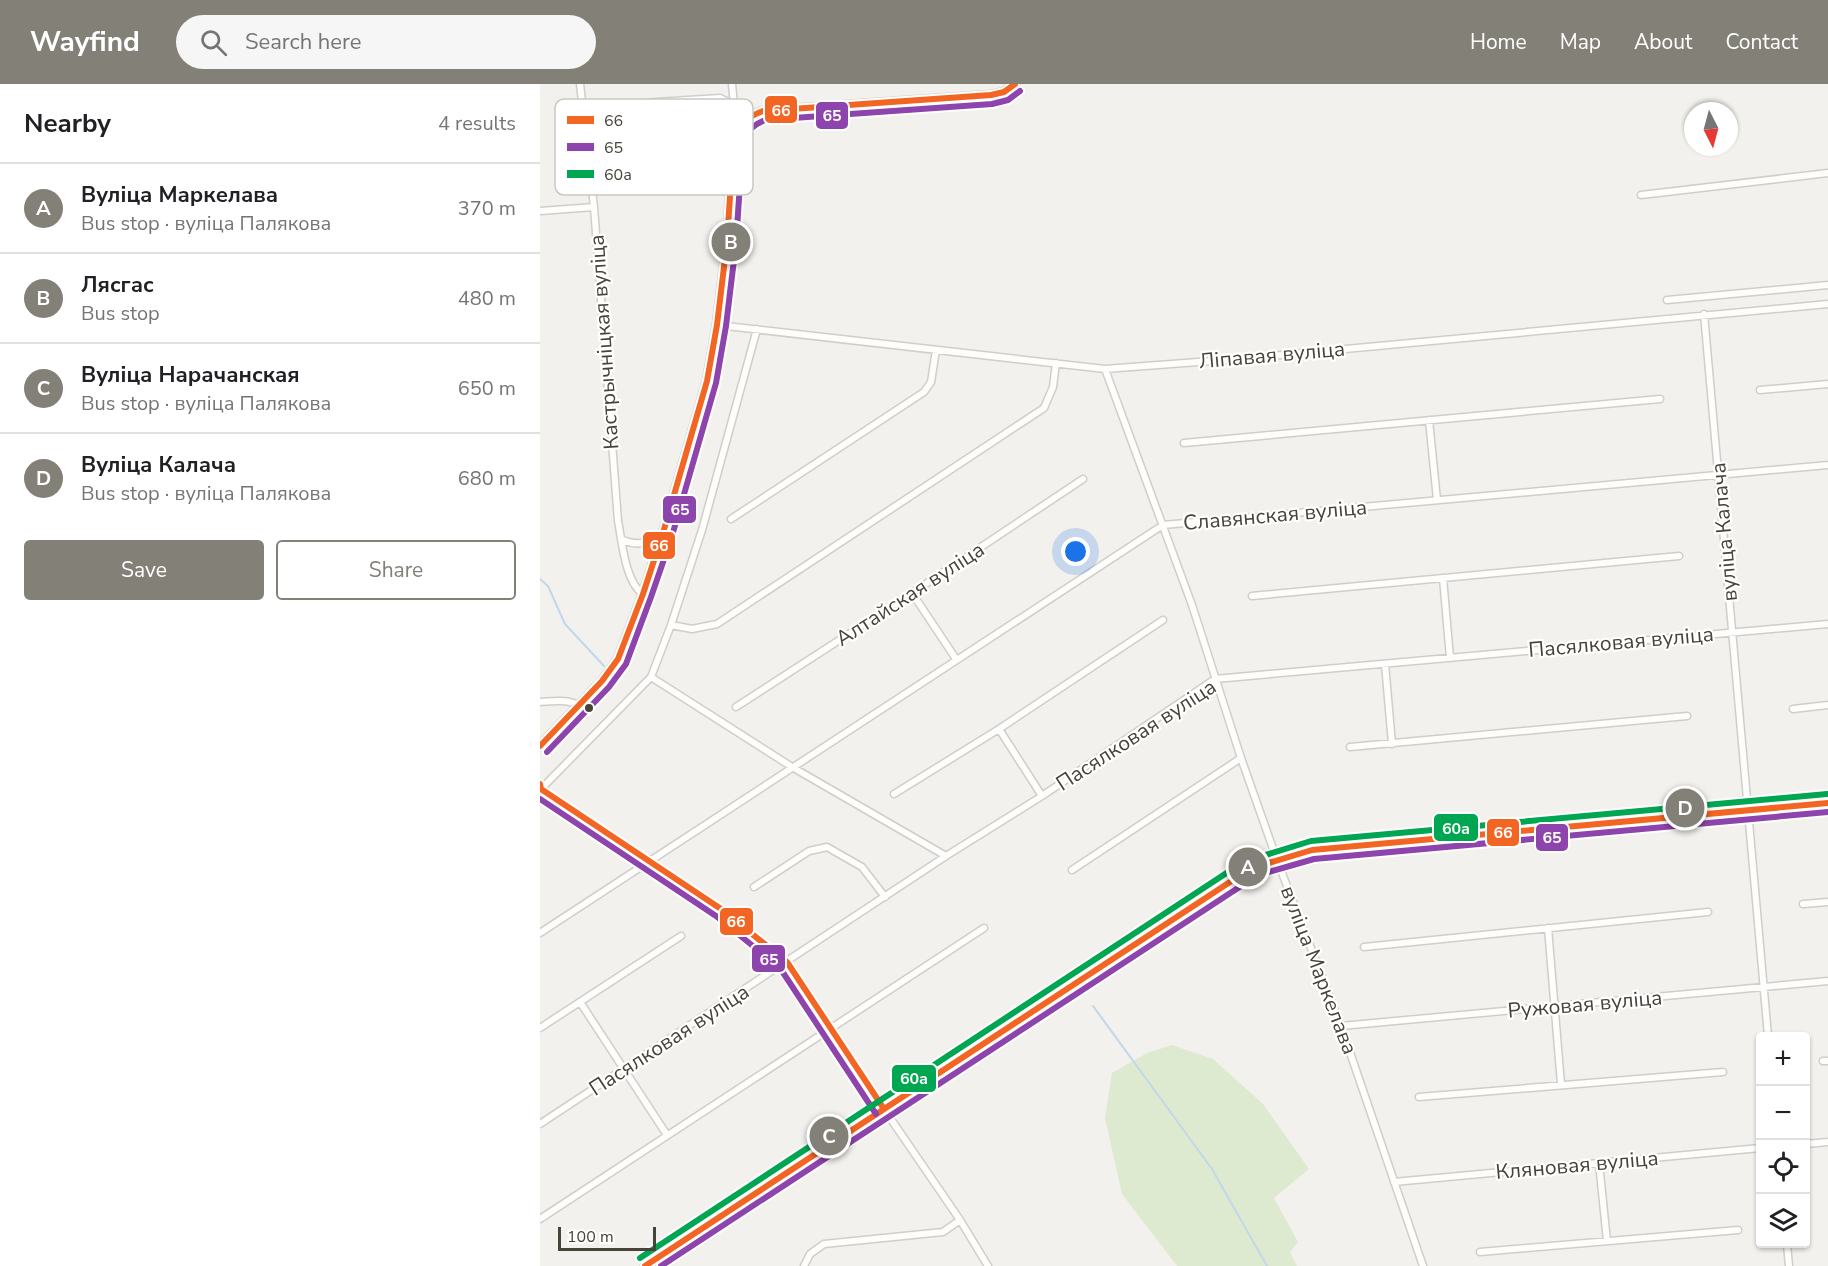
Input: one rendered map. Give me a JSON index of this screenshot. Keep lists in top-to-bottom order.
{
  "streets": {
    "street": [
      "Кастрычніцкая вуліца",
      "Ліпавая вуліца",
      "Славянская вуліца",
      "вуліца Калача",
      "Алтайская вуліца",
      "Пасялковая вуліца",
      "вуліца Маркелава",
      "Ружовая вуліца",
      "Кляновая вуліца"
    ]
  },
  "crossings": [
    ["Ліпавая вуліца", "вуліца Калача"],
    ["Ліпавая вуліца", "вуліца Маркелава"],
    ["Славянская вуліца", "вуліца Калача"],
    ["Славянская вуліца", "вуліца Маркелава"],
    ["вуліца Калача", "Пасялковая вуліца"],
    ["вуліца Калача", "Ружовая вуліца"],
    ["Пасялковая вуліца", "вуліца Маркелава"],
    ["вуліца Маркелава", "Ружовая вуліца"],
    ["вуліца Маркелава", "Кляновая вуліца"]
  ],
  "lines": ["transit line 66", "transit line 65", "transit line 60а"],
  "legend": ["66", "65", "60а"],
  "scale_bar": "100 m",
  "north": "bottom",
  "page": {
    "header": "Wayfind",
    "search": "Search here",
    "nav": [
      "Home",
      "Map",
      "About",
      "Contact"
    ],
    "heading": ["Nearby", "4 results"],
    "list": [
      {
        "mark": "A",
        "name": "Вуліца Маркелава",
        "note": "Bus stop · вуліца Палякова",
        "value": "370 m"
      },
      {
        "mark": "B",
        "name": "Лясгас",
        "note": "Bus stop",
        "value": "480 m"
      },
      {
        "mark": "C",
        "name": "Вуліца Нарачанская",
        "note": "Bus stop · вуліца Палякова",
        "value": "650 m"
      },
      {
        "mark": "D",
        "name": "Вуліца Калача",
        "note": "Bus stop · вуліца Палякова",
        "value": "680 m"
      }
    ],
    "pins": [
      "B",
      "D",
      "A",
      "C"
    ],
    "buttons": ["Save", "Share"],
    "map_buttons": ["+", "−"],
    "scale": "100 m"
  }
}
